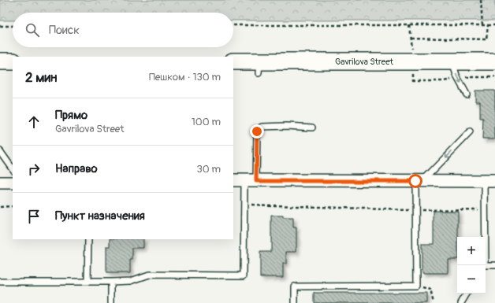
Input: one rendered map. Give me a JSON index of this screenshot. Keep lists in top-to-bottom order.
{
  "streets": {
    "main road": ["Gavrilova Street"]
  },
  "page": {
    "search": "Поиск",
    "heading": ["2 мин", "Пешком · 130 m"],
    "list": [
      ["Прямо", "Gavrilova Street", "100 m"],
      ["Направо", "30 m"],
      "Пункт назначения"
    ],
    "map_buttons": ["+", "−"]
  }
}
